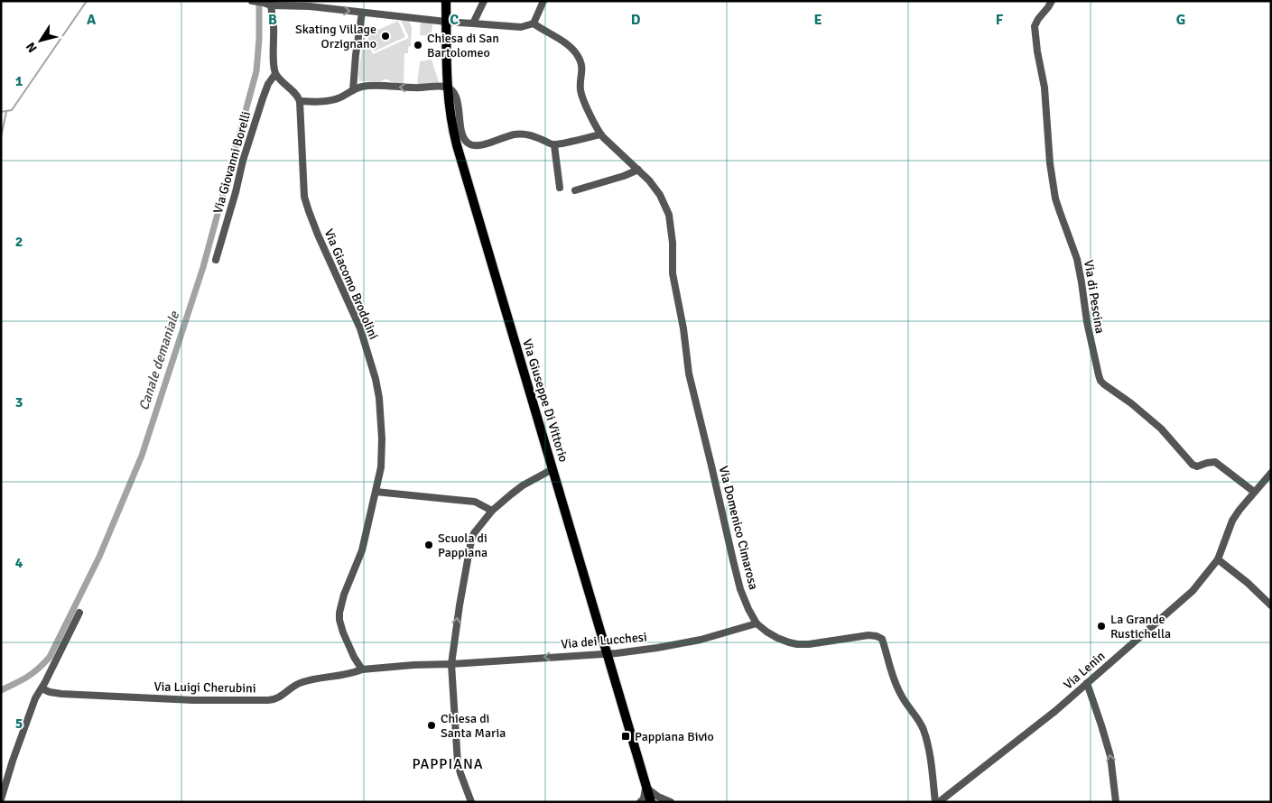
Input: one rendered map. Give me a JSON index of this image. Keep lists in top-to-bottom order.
{
  "streets": {
    "main road": ["Via Giuseppe Di Vittorio"],
    "street": [
      "Via Giovanni Borelli",
      "Via Giacomo Brodolini",
      "Via di Pescina",
      "Via Domenico Cimarosa",
      "Via dei Lucchesi",
      "Via Lenin",
      "Via Luigi Cherubini"
    ]
  },
  "crossings": [
    ["Via Giacomo Brodolini", "Via Luigi Cherubini"],
    ["Via di Pescina", "Via Lenin"],
    ["Via Giuseppe Di Vittorio", "Via dei Lucchesi"],
    ["Via Domenico Cimarosa", "Via dei Lucchesi"]
  ],
  "one_way": ["Via dei Lucchesi"],
  "districts": ["PAPPIANA"],
  "water": ["Canale demaniale"],
  "places": {
    "other": [
      "Skating Village Orzignano",
      "Chiesa di San Bartolomeo",
      "Scuola di Pappiana",
      "La Grande Rustichella",
      "Chiesa di Santa Maria"
    ],
    "transit": ["Pappiana Bivio"]
  },
  "north": "bottom left",
  "grid": {
    "columns": [
      "A",
      "B",
      "C",
      "D",
      "E",
      "F",
      "G"
    ],
    "rows": [
      "1",
      "2",
      "3",
      "4",
      "5"
    ]
  }
}
